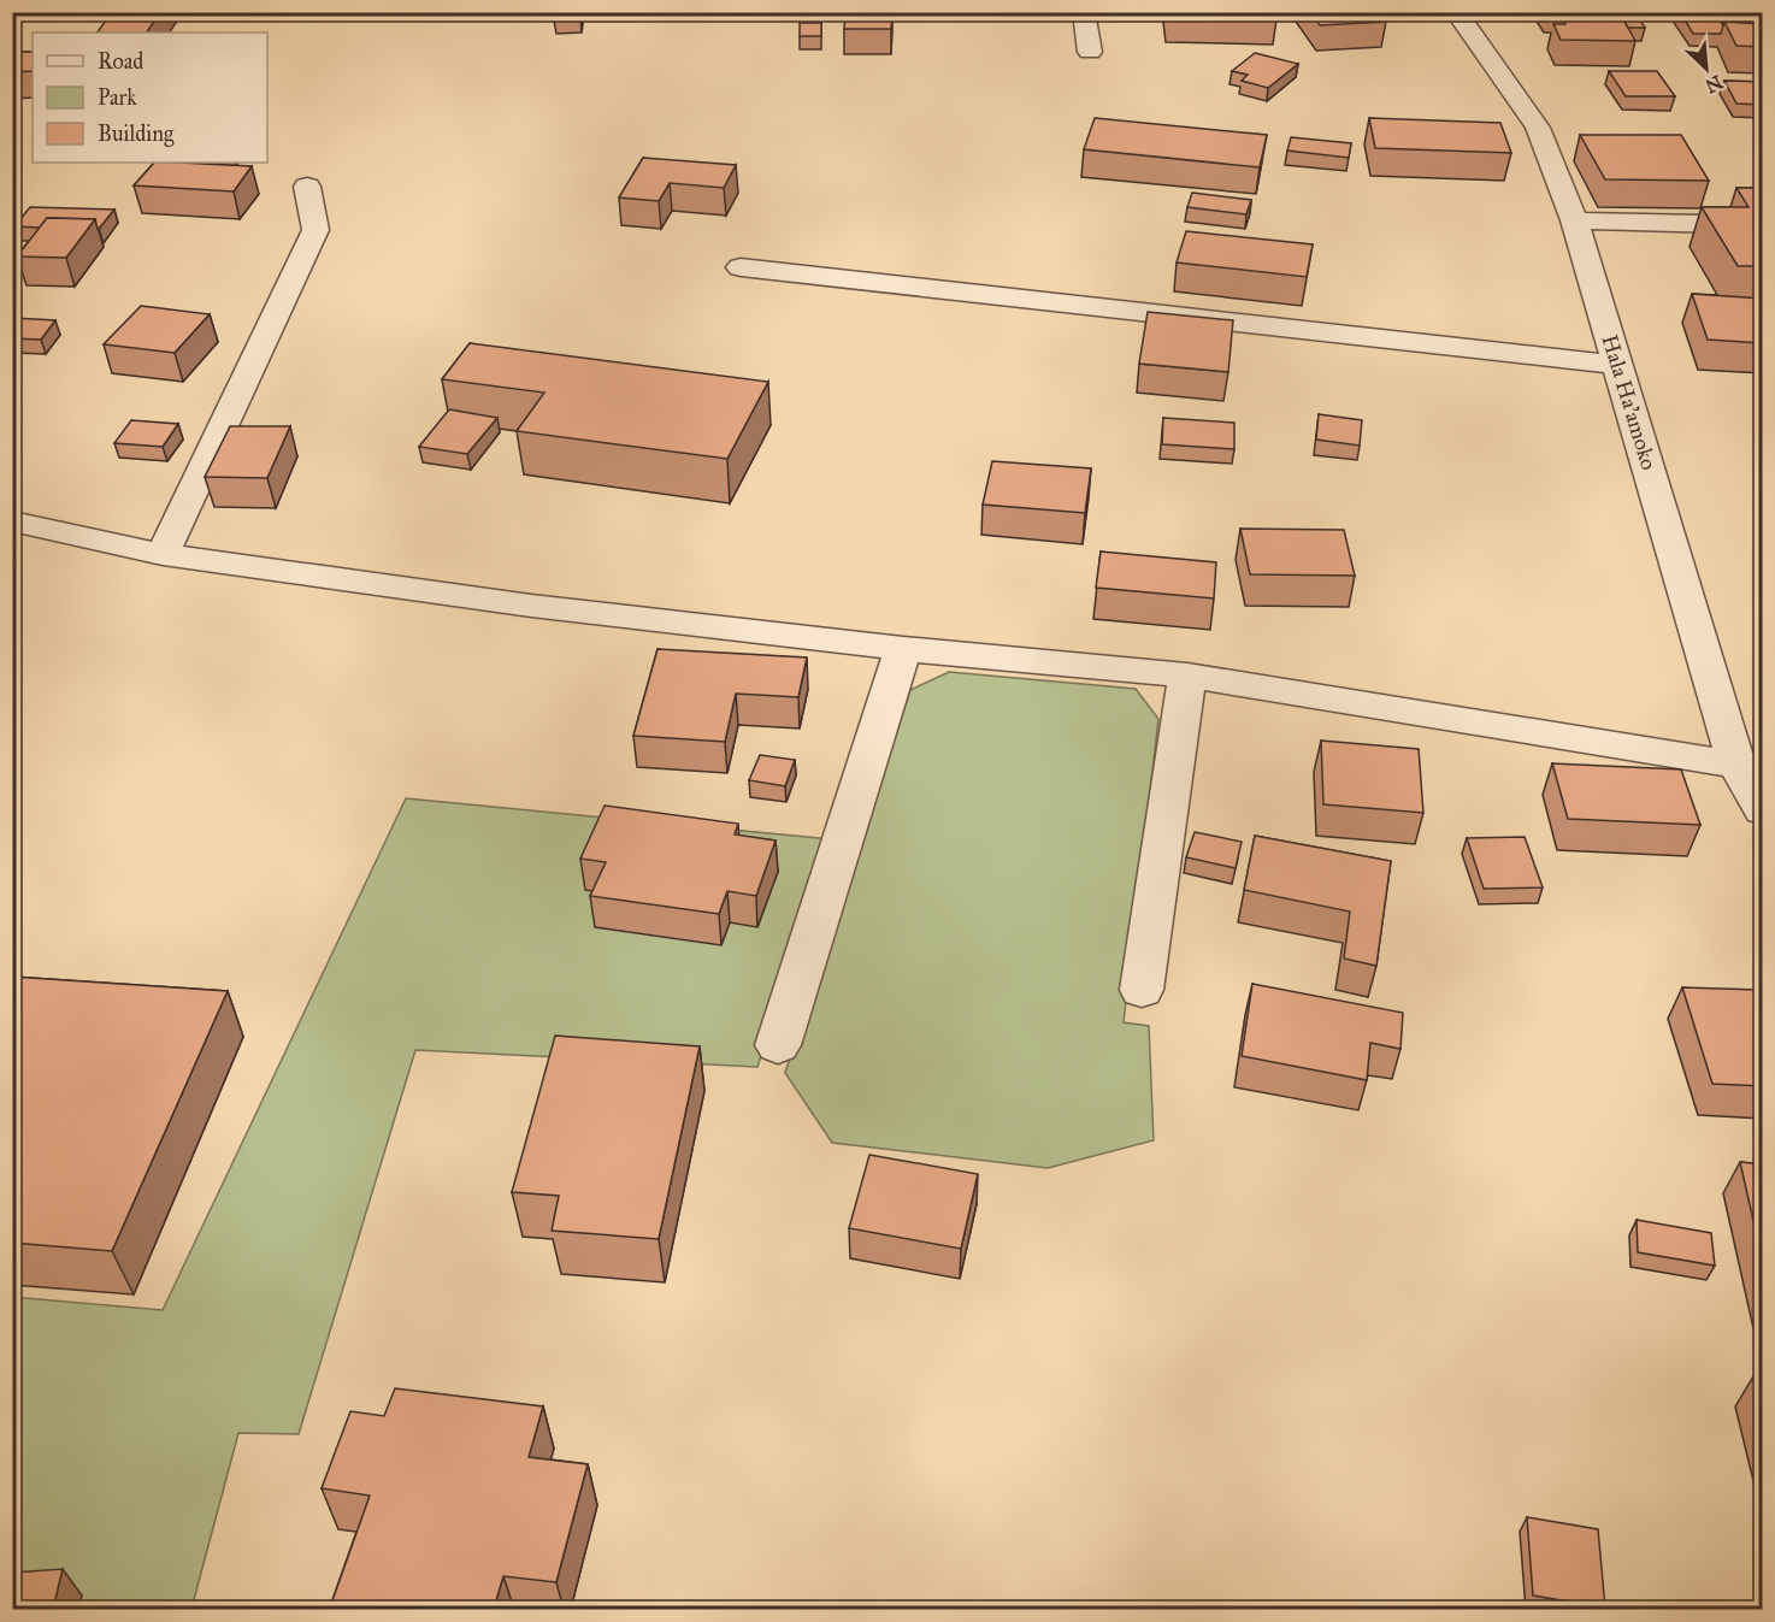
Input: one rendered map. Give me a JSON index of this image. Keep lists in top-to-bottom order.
{
  "streets": {
    "street": ["Hala Ha'amoko"]
  },
  "legend": ["Road", "Park", "Building"],
  "north": "bottom right"
}
